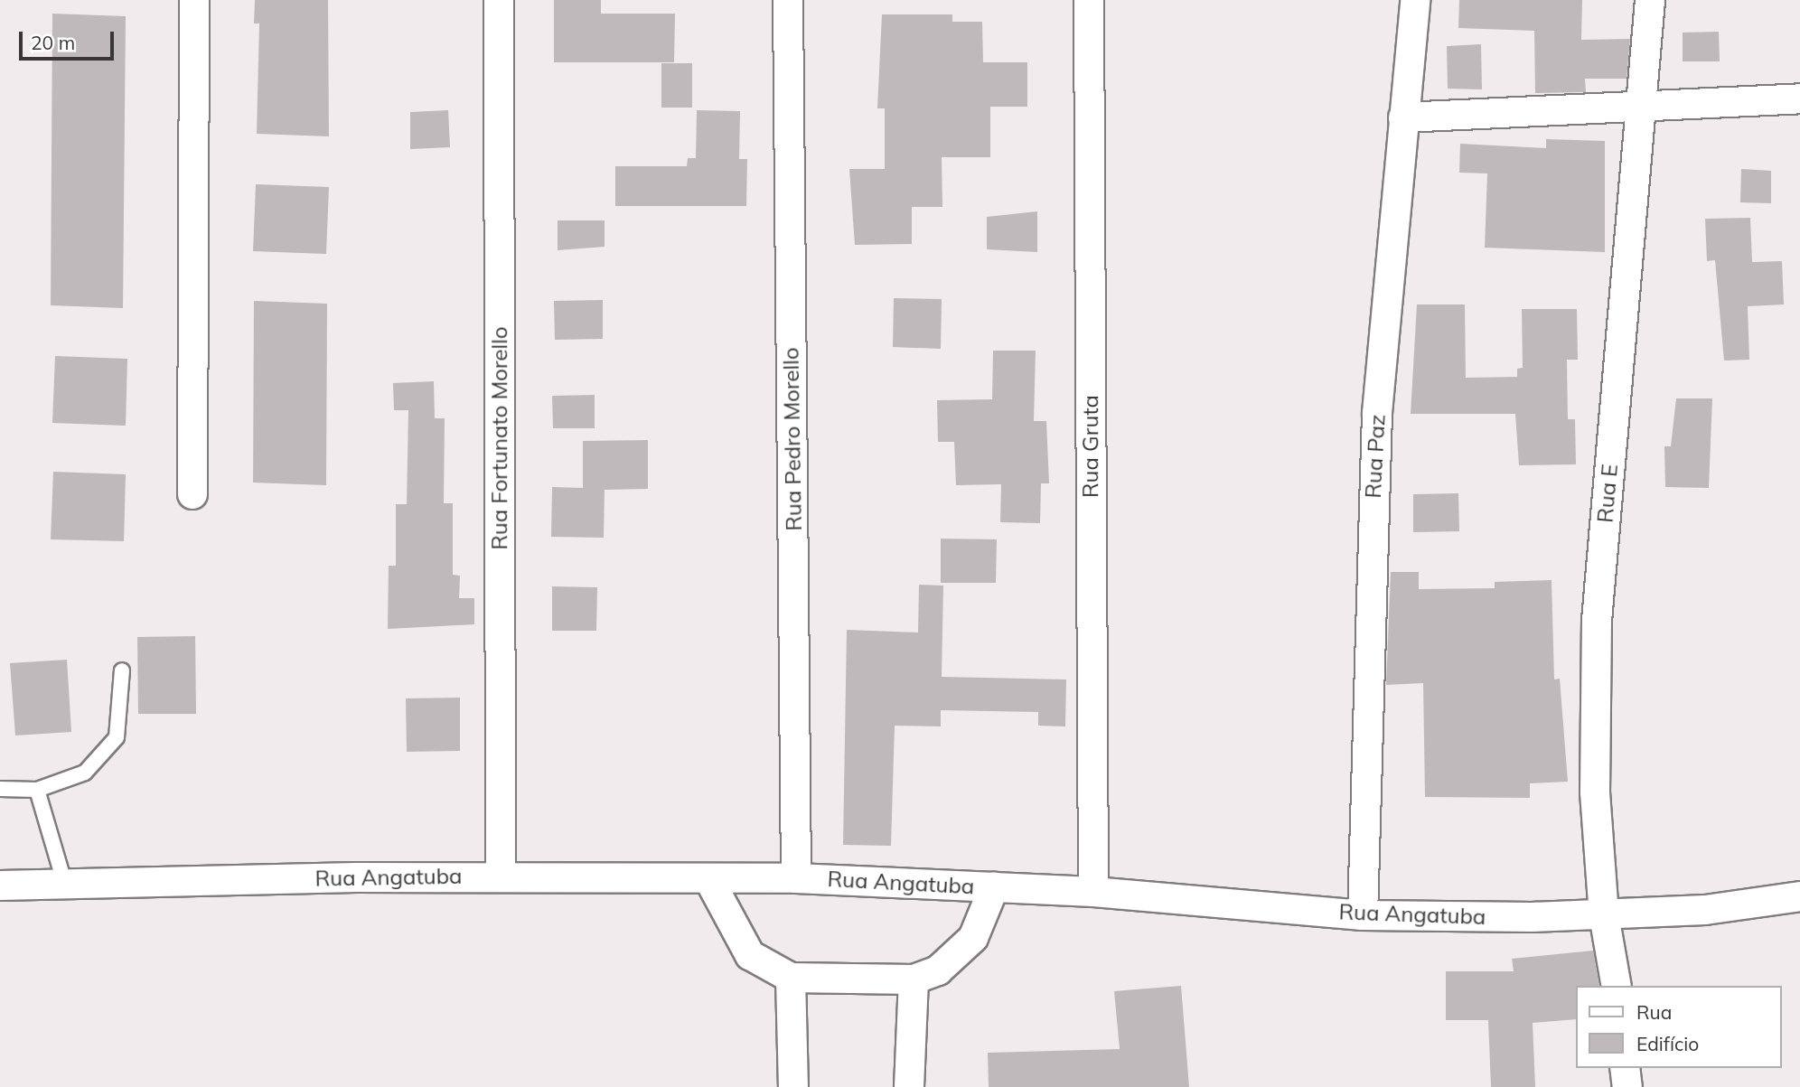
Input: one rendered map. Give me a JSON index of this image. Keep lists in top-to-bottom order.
{
  "streets": {
    "street": [
      "Rua Fortunato Morello",
      "Rua Pedro Morello",
      "Rua Gruta",
      "Rua Paz",
      "Rua E",
      "Rua Angatuba"
    ]
  },
  "crossings": [
    ["Rua Fortunato Morello", "Rua Angatuba"],
    ["Rua Pedro Morello", "Rua Angatuba"],
    ["Rua Gruta", "Rua Angatuba"],
    ["Rua Paz", "Rua Angatuba"],
    ["Rua E", "Rua Angatuba"]
  ],
  "legend": ["Rua", "Edifício"],
  "scale_bar": "20 m"
}
